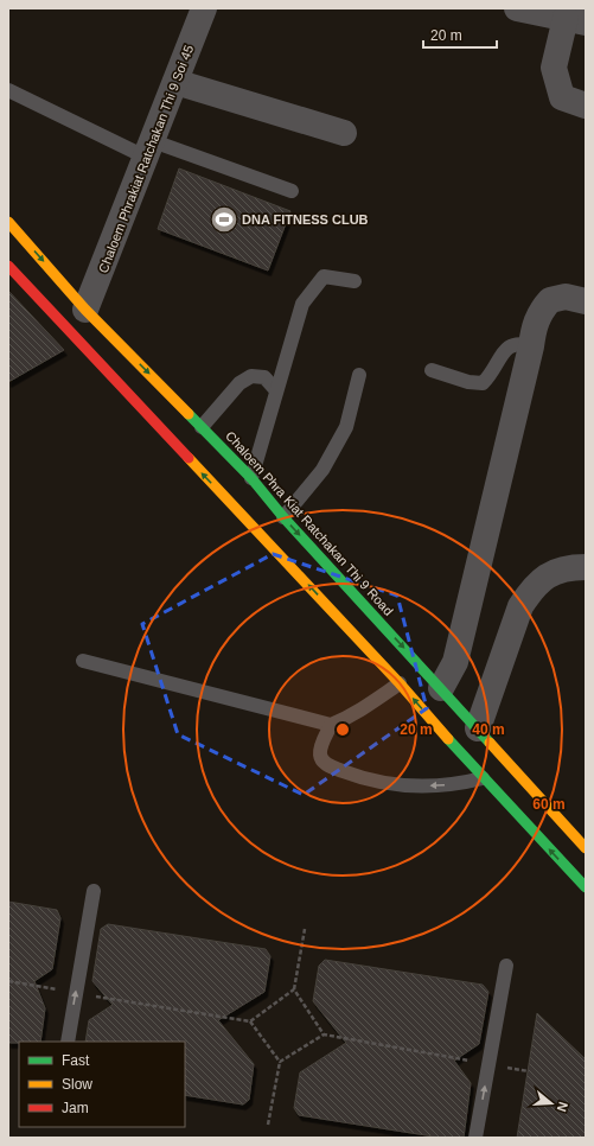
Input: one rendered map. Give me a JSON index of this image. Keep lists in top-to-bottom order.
{
  "streets": {
    "main road": ["Chaloem Phra Kiat Ratchakan Thi 9 Road"],
    "street": ["Chaloem Phrakiat Ratchakan Thi 9 Soi 45"]
  },
  "crossings": [
    ["Chaloem Phrakiat Ratchakan Thi 9 Soi 45", "Chaloem Phra Kiat Ratchakan Thi 9 Road"]
  ],
  "places": {
    "sports": ["DNA FITNESS CLUB"]
  },
  "legend": ["Fast", "Slow", "Jam"],
  "scale_bar": "20 m",
  "north": "right",
  "rings": ["20 m", "40 m", "60 m"]
}
